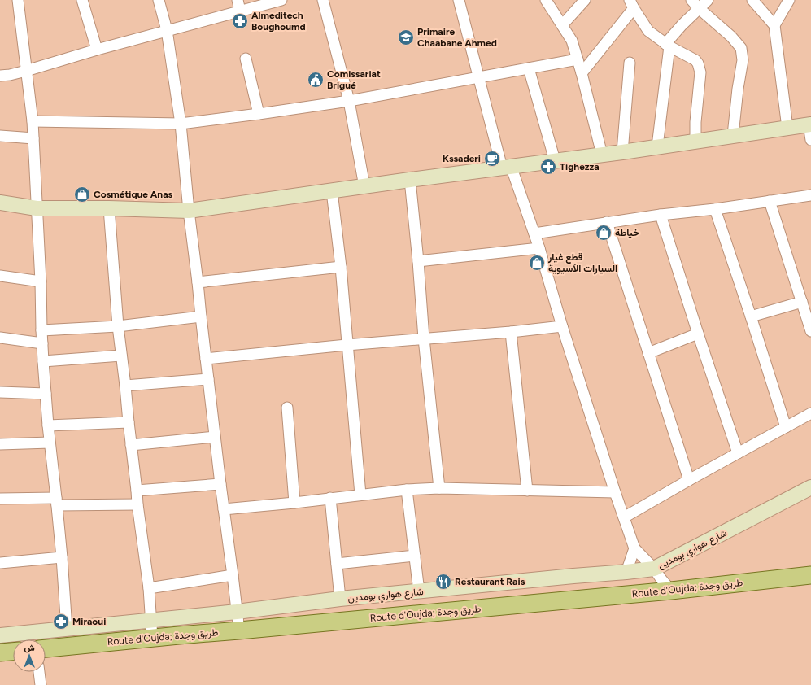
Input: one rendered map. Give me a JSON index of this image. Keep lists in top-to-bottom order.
{
  "streets": {
    "main road": ["Route d'Oujda; طريق وجدة"],
    "street": ["شارع هواري بومدين"]
  },
  "places": {
    "pharmacy": ["Almeditech Boughoumd", "Tighezza", "Miraoui"],
    "school or university": ["Primaire Chaabane Ahmed"],
    "public building": ["Comissariat Brigué"],
    "cafe": ["Kssaderi"],
    "shop": ["Cosmétique Anas", "خياطة", "قطع غيار السيارات الآسيوية"],
    "restaurant": ["Restaurant Rais"]
  },
  "north": "top"
}
